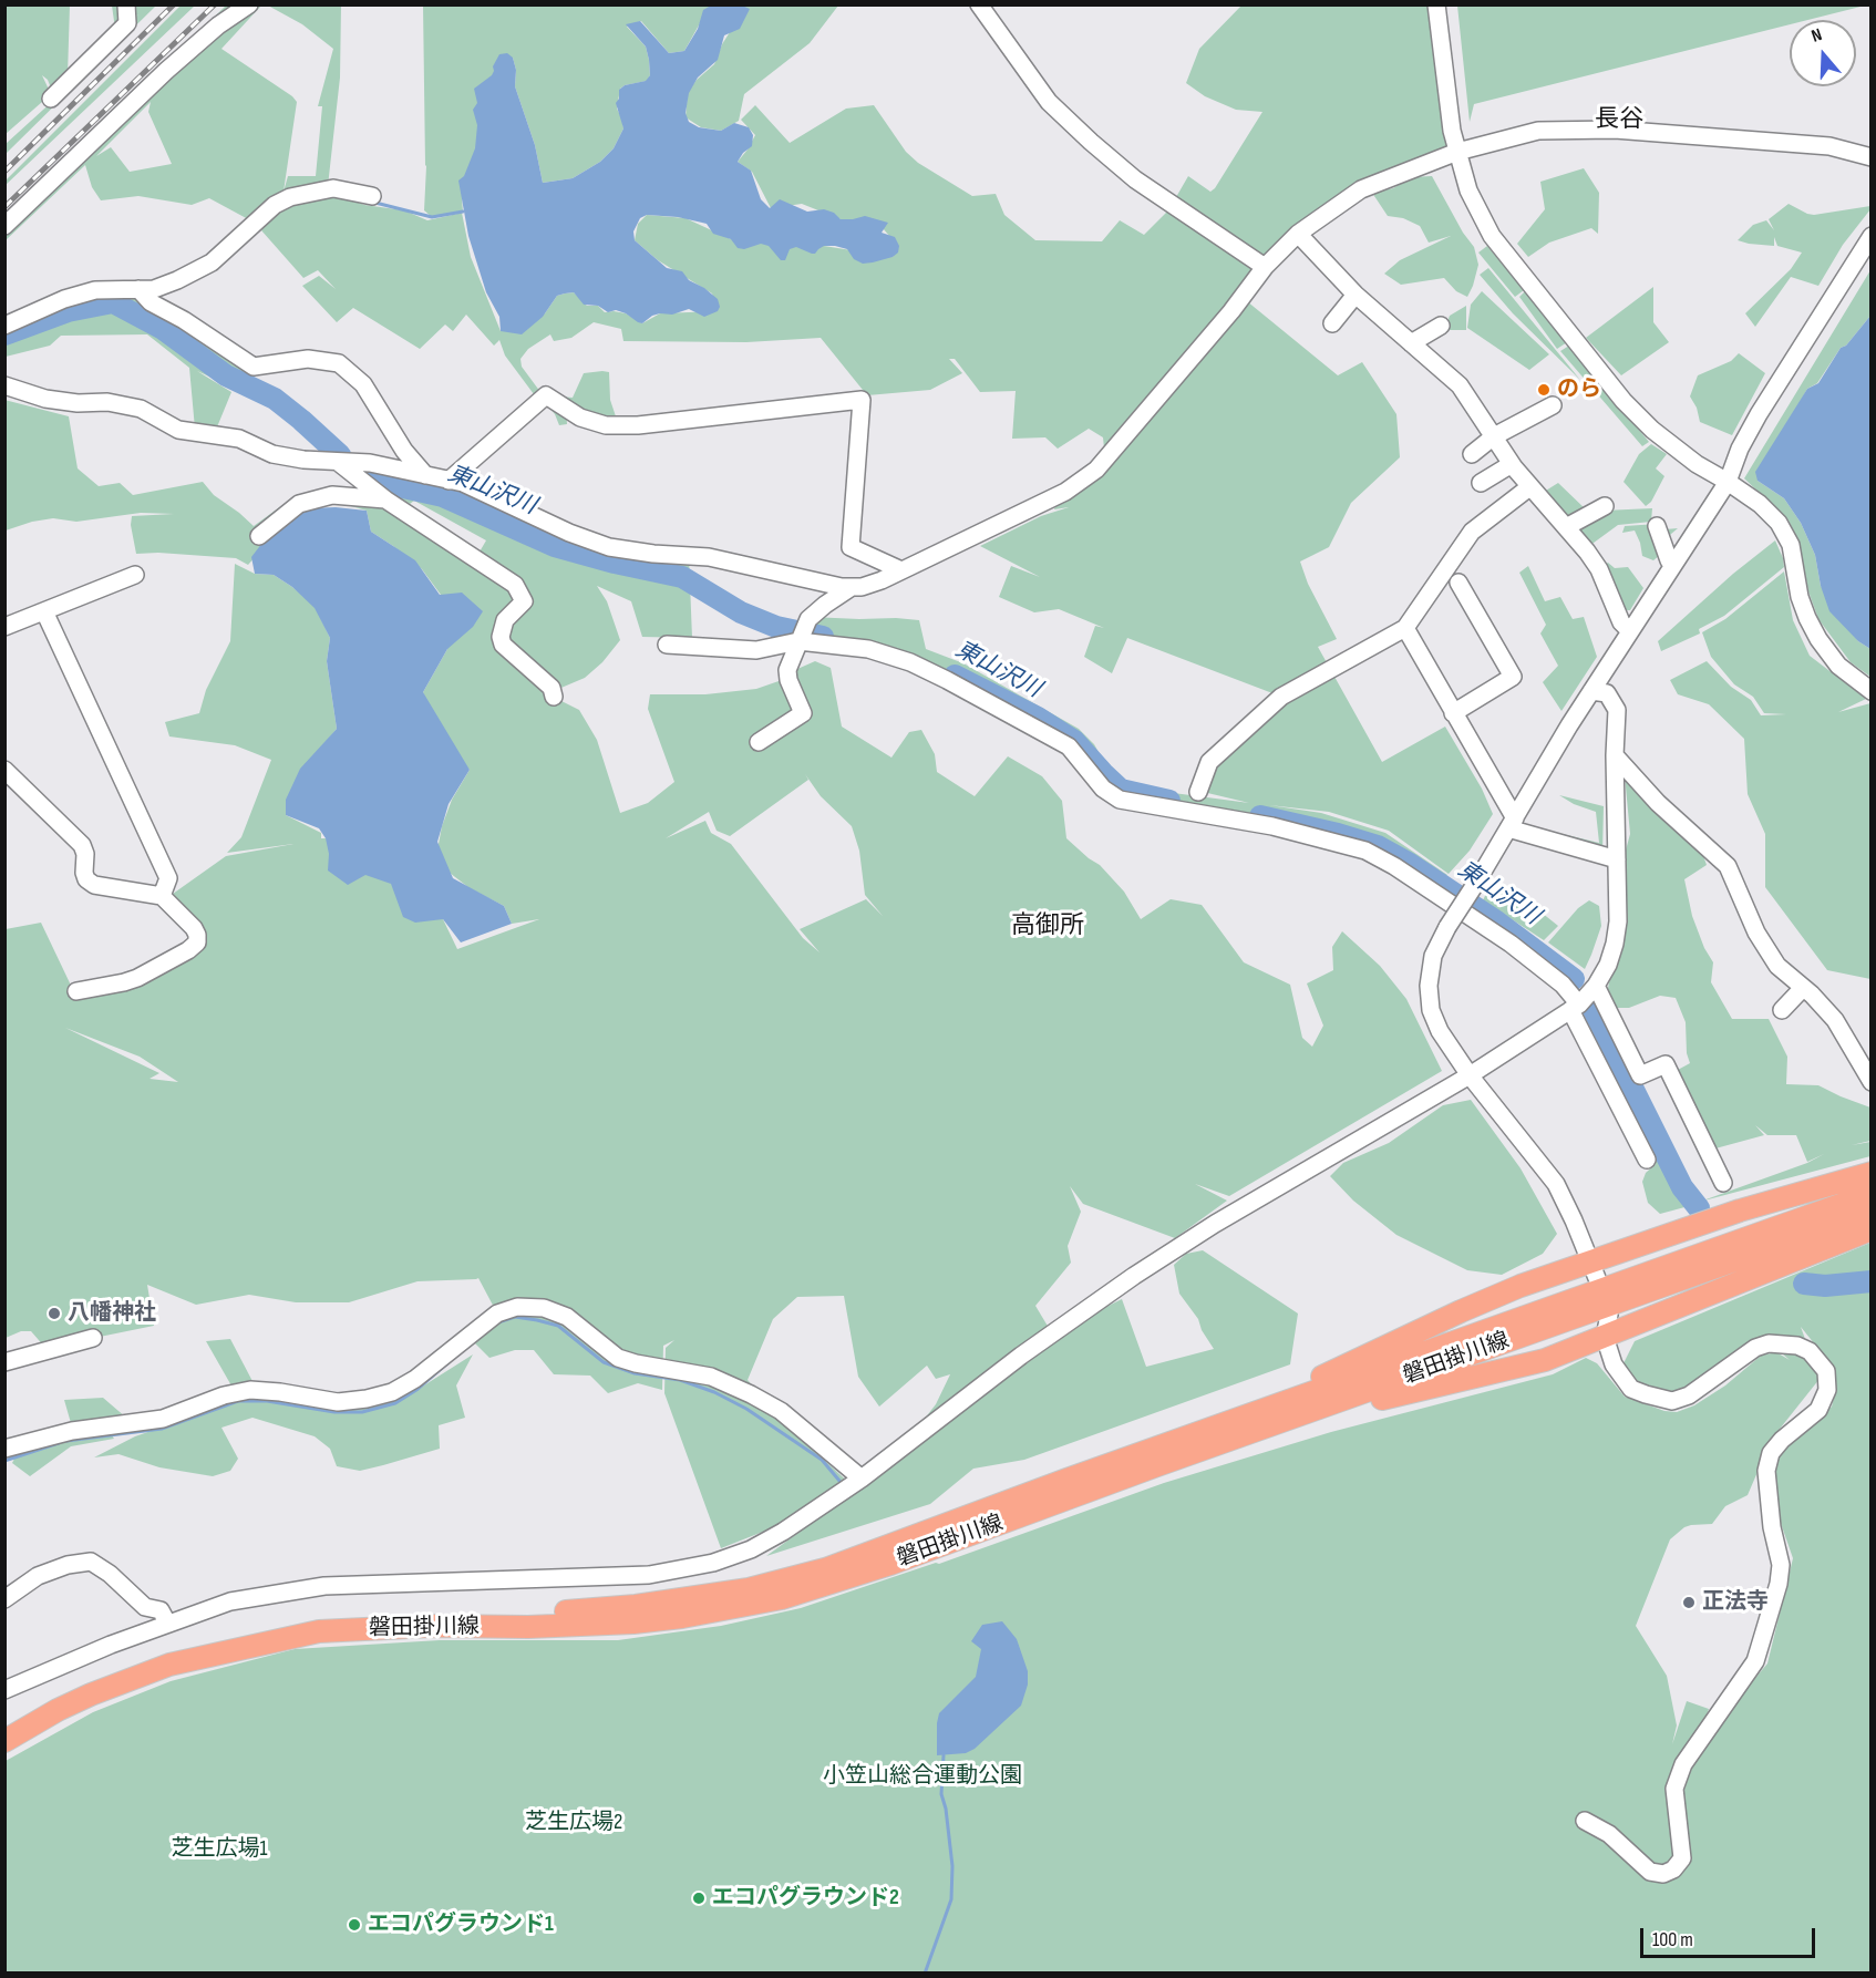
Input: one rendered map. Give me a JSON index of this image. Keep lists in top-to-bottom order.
{
  "streets": {
    "main road": ["磐田掛川線"]
  },
  "districts": ["長谷", "高御所"],
  "water": ["東山沢川"],
  "parks": ["小笠山総合運動公園", "芝生広場2", "芝生広場1"],
  "places": [
    "のら",
    "八幡神社",
    "正法寺",
    "エコパグラウンド2",
    "エコパグラウンド1"
  ],
  "scale_bar": "100 m",
  "north": "top"
}
